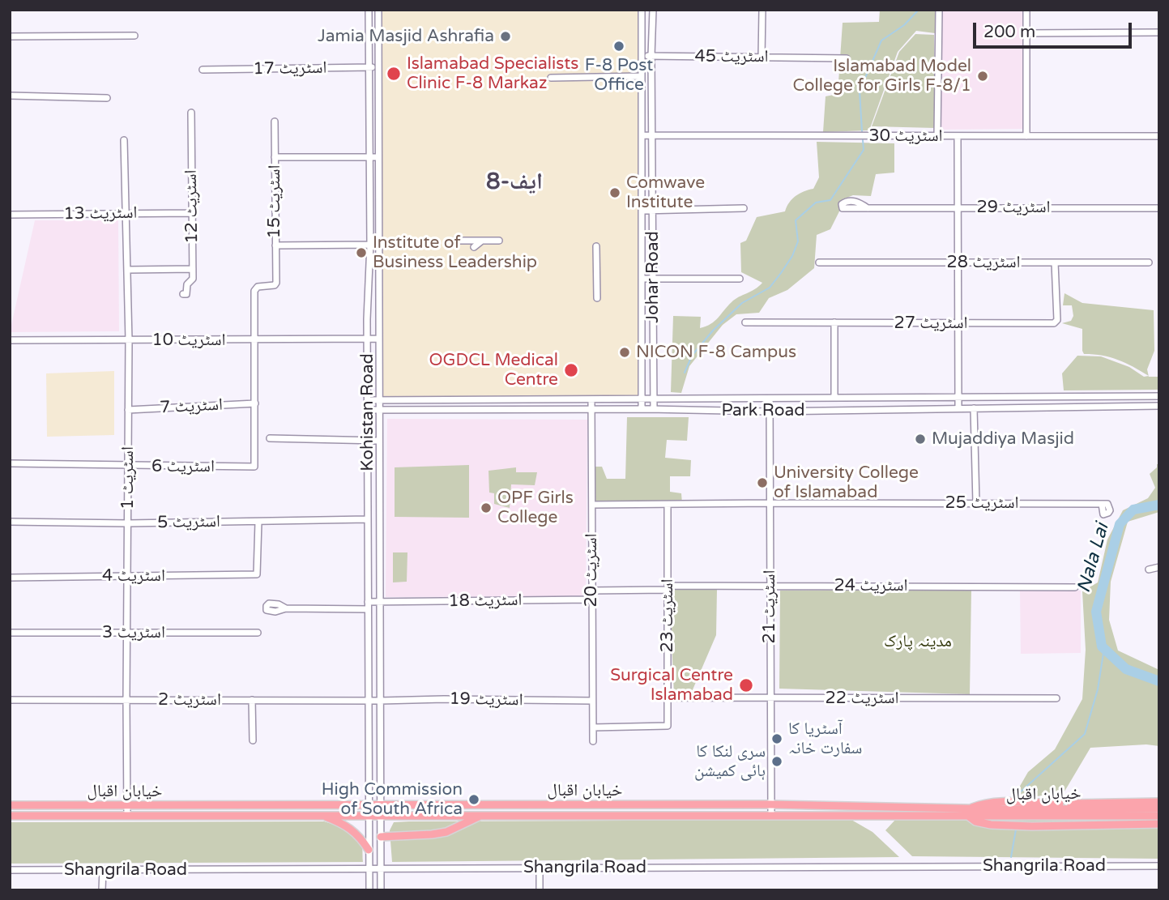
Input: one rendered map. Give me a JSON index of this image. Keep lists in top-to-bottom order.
{
  "streets": {
    "main road": ["خیابان اقبال"],
    "street": [
      "اسٹریٹ 45",
      "اسٹریٹ 17",
      "اسٹریٹ 30",
      "اسٹریٹ 15",
      "اسٹریٹ 12",
      "اسٹریٹ 29",
      "اسٹریٹ 13",
      "اسٹریٹ 28",
      "Johar Road",
      "اسٹریٹ 27",
      "اسٹریٹ 10",
      "اسٹریٹ 7",
      "Park Road",
      "Kohistan Road",
      "اسٹریٹ 6",
      "اسٹریٹ 1",
      "اسٹریٹ 25",
      "اسٹریٹ 5",
      "اسٹریٹ 20",
      "اسٹریٹ 4",
      "اسٹریٹ 24",
      "اسٹریٹ 18",
      "اسٹریٹ 21",
      "اسٹریٹ 23",
      "اسٹریٹ 3",
      "اسٹریٹ 22",
      "اسٹریٹ 2",
      "اسٹریٹ 19",
      "Shangrila Road"
    ]
  },
  "crossings": [
    ["اسٹریٹ 45", "Johar Road"],
    ["اسٹریٹ 17", "Kohistan Road"],
    ["اسٹریٹ 30", "Johar Road"],
    ["اسٹریٹ 15", "اسٹریٹ 10"],
    ["اسٹریٹ 12", "اسٹریٹ 13"],
    ["اسٹریٹ 13", "اسٹریٹ 1"],
    ["اسٹریٹ 28", "اسٹریٹ 27"],
    ["Johar Road", "Park Road"],
    ["اسٹریٹ 10", "Kohistan Road"],
    ["اسٹریٹ 10", "اسٹریٹ 1"],
    ["اسٹریٹ 7", "اسٹریٹ 6"],
    ["اسٹریٹ 7", "اسٹریٹ 1"],
    ["Park Road", "Kohistan Road"],
    ["Park Road", "اسٹریٹ 20"],
    ["Park Road", "اسٹریٹ 21"],
    ["Kohistan Road", "اسٹریٹ 5"],
    ["Kohistan Road", "اسٹریٹ 18"],
    ["Kohistan Road", "اسٹریٹ 2"],
    ["Kohistan Road", "اسٹریٹ 19"],
    ["Kohistan Road", "خیابان اقبال"],
    ["Kohistan Road", "Shangrila Road"],
    ["اسٹریٹ 6", "اسٹریٹ 1"],
    ["اسٹریٹ 1", "اسٹریٹ 5"],
    ["اسٹریٹ 1", "اسٹریٹ 4"],
    ["اسٹریٹ 1", "اسٹریٹ 3"],
    ["اسٹریٹ 1", "اسٹریٹ 2"],
    ["اسٹریٹ 1", "خیابان اقبال"],
    ["اسٹریٹ 25", "اسٹریٹ 20"],
    ["اسٹریٹ 25", "اسٹریٹ 21"],
    ["اسٹریٹ 25", "اسٹریٹ 23"],
    ["اسٹریٹ 5", "اسٹریٹ 4"],
    ["اسٹریٹ 20", "اسٹریٹ 24"],
    ["اسٹریٹ 20", "اسٹریٹ 18"],
    ["اسٹریٹ 20", "اسٹریٹ 23"],
    ["اسٹریٹ 20", "اسٹریٹ 19"],
    ["اسٹریٹ 24", "اسٹریٹ 21"],
    ["اسٹریٹ 24", "اسٹریٹ 23"],
    ["اسٹریٹ 21", "اسٹریٹ 22"],
    ["اسٹریٹ 21", "خیابان اقبال"],
    ["اسٹریٹ 23", "اسٹریٹ 22"],
    ["اسٹریٹ 2", "اسٹریٹ 19"]
  ],
  "districts": ["ایف-8"],
  "water": ["Nala Lai"],
  "parks": ["مدینہ پارک"],
  "places": [
    "Jamia Masjid Ashrafia",
    "F-8 Post Office",
    "Islamabad Specialists Clinic F-8 Markaz",
    "Islamabad Model College for Girls F-8/1",
    "Comwave Institute",
    "Institute of Business Leadership",
    "NICON F-8 Campus",
    "OGDCL Medical Centre",
    "Mujaddiya Masjid",
    "University College of Islamabad",
    "OPF Girls College",
    "Surgical Centre Islamabad",
    "آسٹریا کا سفارت خانہ",
    "سری لنکا کا ہائی کمیشن",
    "High Commission of South Africa"
  ],
  "scale_bar": "200 m"
}
